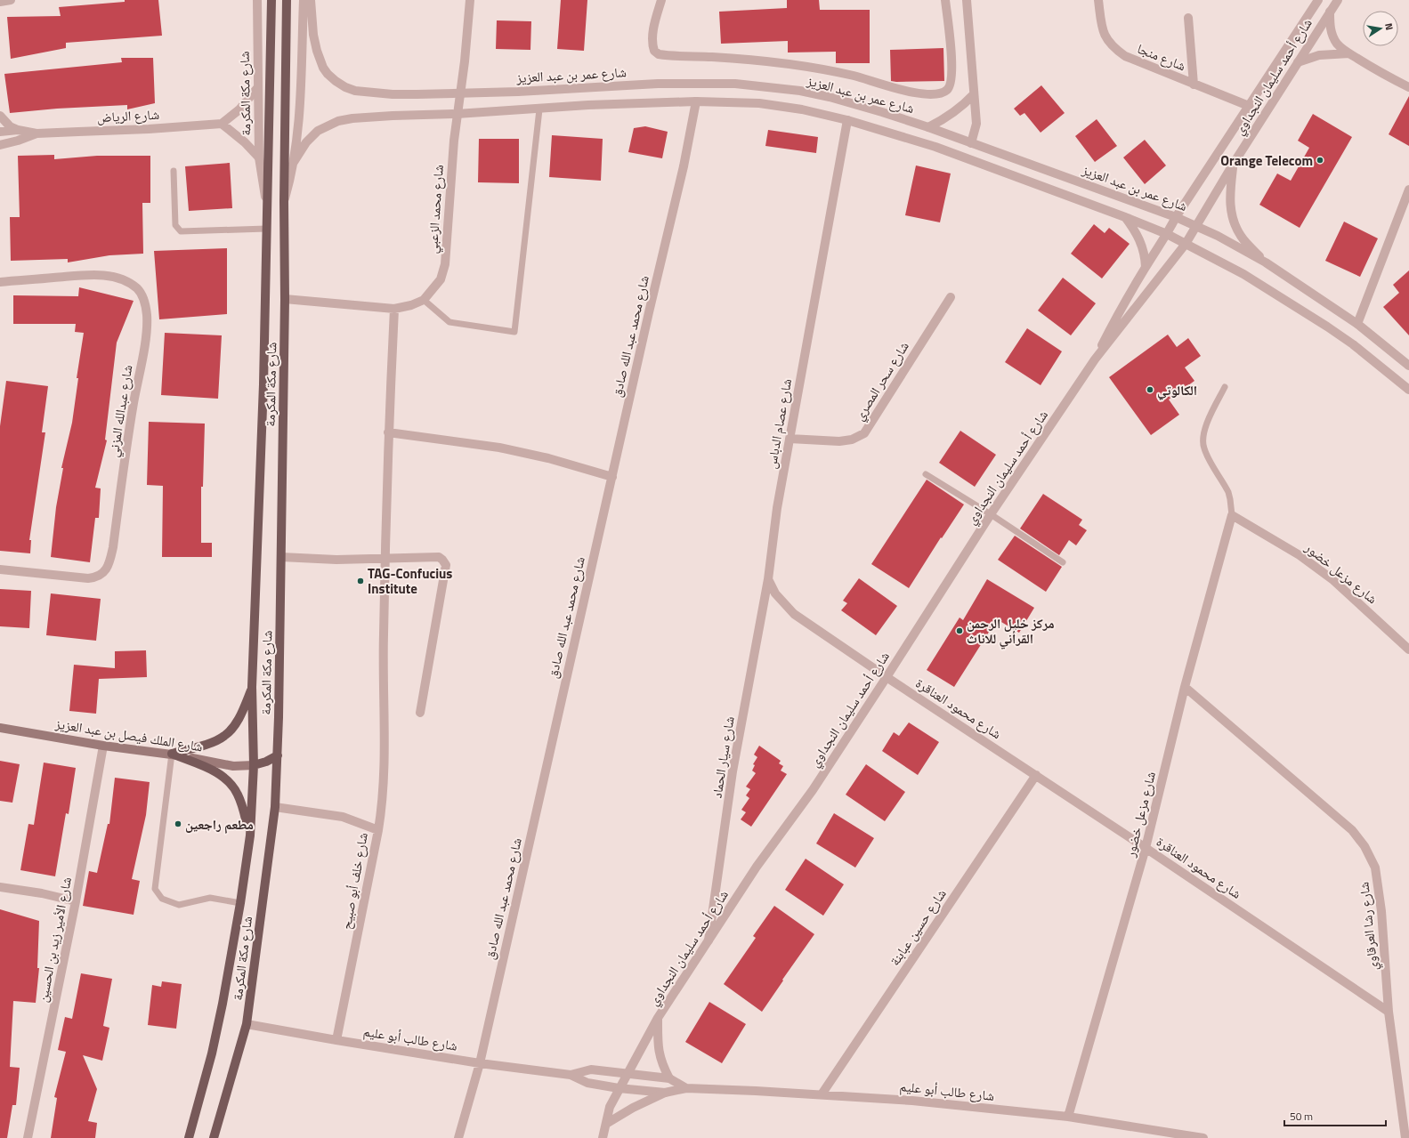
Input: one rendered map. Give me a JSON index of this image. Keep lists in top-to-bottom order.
{
  "streets": {
    "main road": ["شارع مكة المكرمة", "شارع الملك فيصل بن عبد العزيز"],
    "street": [
      "شارع منجا",
      "شارع عمر بن عبد العزيز",
      "شارع أحمد سليمان النجداوي",
      "شارع الرياض",
      "شارع محمد الزعبي",
      "شارع محمد عبد الله صادق",
      "شارع سحر المصري",
      "شارع عبدالله المزني",
      "شارع عصام الدباس",
      "شارع مزعل خضور",
      "شارع محمود العناقرة",
      "شارع سيار الحماد",
      "شارع خلف أبو صبيح",
      "شارع رشا العرقاوي",
      "شارع حسين عبابنة",
      "شارع الأمير زيد بن الحسين",
      "شارع طالب أبو عليم"
    ]
  },
  "crossings": [
    ["شارع منجا", "شارع أحمد سليمان النجداوي"],
    ["شارع عمر بن عبد العزيز", "شارع أحمد سليمان النجداوي"],
    ["شارع عمر بن عبد العزيز", "شارع محمد الزعبي"],
    ["شارع أحمد سليمان النجداوي", "شارع محمود العناقرة"],
    ["شارع أحمد سليمان النجداوي", "شارع سيار الحماد"],
    ["شارع أحمد سليمان النجداوي", "شارع طالب أبو عليم"],
    ["شارع مكة المكرمة", "شارع الملك فيصل بن عبد العزيز"],
    ["شارع مكة المكرمة", "شارع خلف أبو صبيح"],
    ["شارع مكة المكرمة", "شارع طالب أبو عليم"],
    ["شارع محمد عبد الله صادق", "شارع طالب أبو عليم"],
    ["شارع سحر المصري", "شارع عصام الدباس"],
    ["شارع عصام الدباس", "شارع سيار الحماد"],
    ["شارع مزعل خضور", "شارع محمود العناقرة"],
    ["شارع مزعل خضور", "شارع رشا العرقاوي"],
    ["شارع مزعل خضور", "شارع طالب أبو عليم"],
    ["شارع محمود العناقرة", "شارع رشا العرقاوي"],
    ["شارع محمود العناقرة", "شارع حسين عبابنة"],
    ["شارع الملك فيصل بن عبد العزيز", "شارع الأمير زيد بن الحسين"],
    ["شارع خلف أبو صبيح", "شارع طالب أبو عليم"],
    ["شارع حسين عبابنة", "شارع طالب أبو عليم"]
  ],
  "places": [
    "Orange Telecom",
    "الكالوتي",
    "TAG-Confucius Institute",
    "مركز خليل الرحمن القرأني للاناث",
    "مطعم راجعين"
  ],
  "scale_bar": "50 m",
  "north": "right"
}
